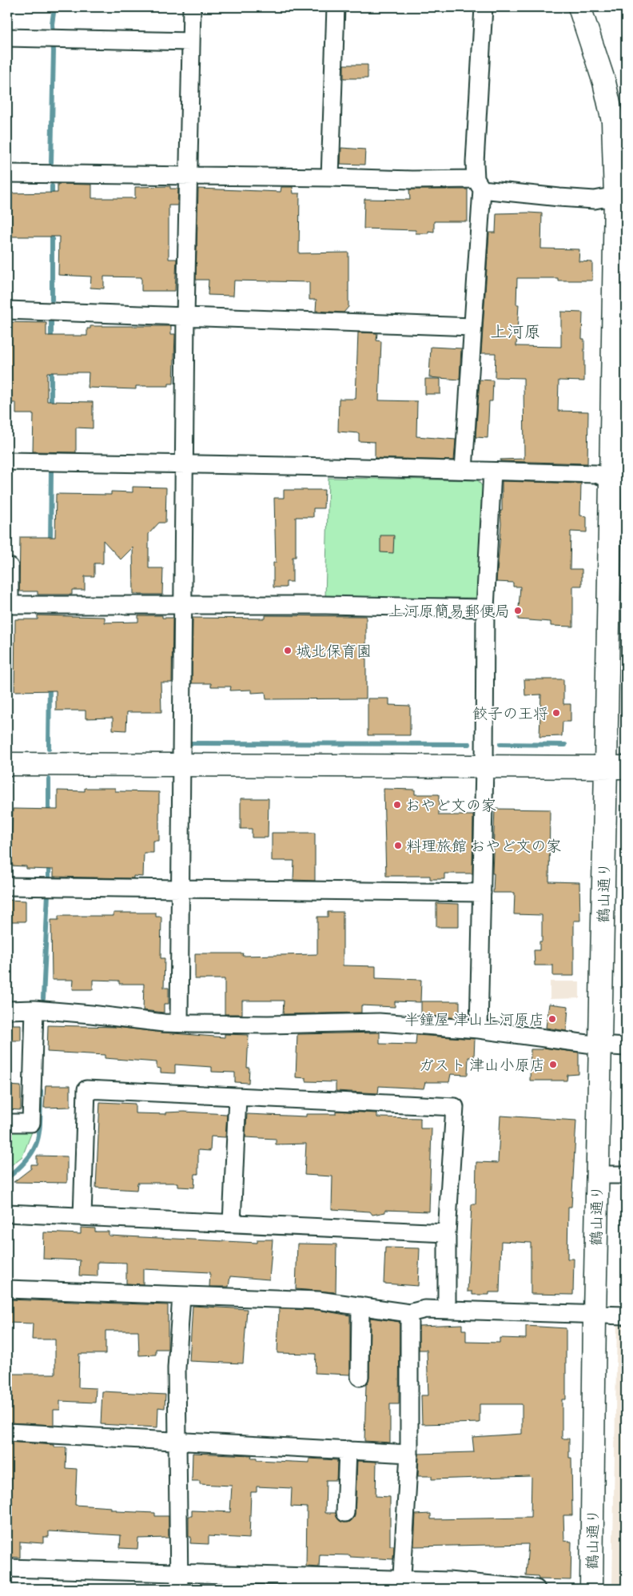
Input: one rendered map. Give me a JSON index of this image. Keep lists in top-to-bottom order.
{
  "streets": {
    "street": ["鶴山通り"]
  },
  "districts": ["上河原"],
  "places": [
    "上河原簡易郵便局",
    "城北保育園",
    "餃子の王将",
    "おやど文の家",
    "料理旅館 おやど文の家",
    "半鐘屋 津山上河原店",
    "ガスト 津山小原店"
  ]
}
